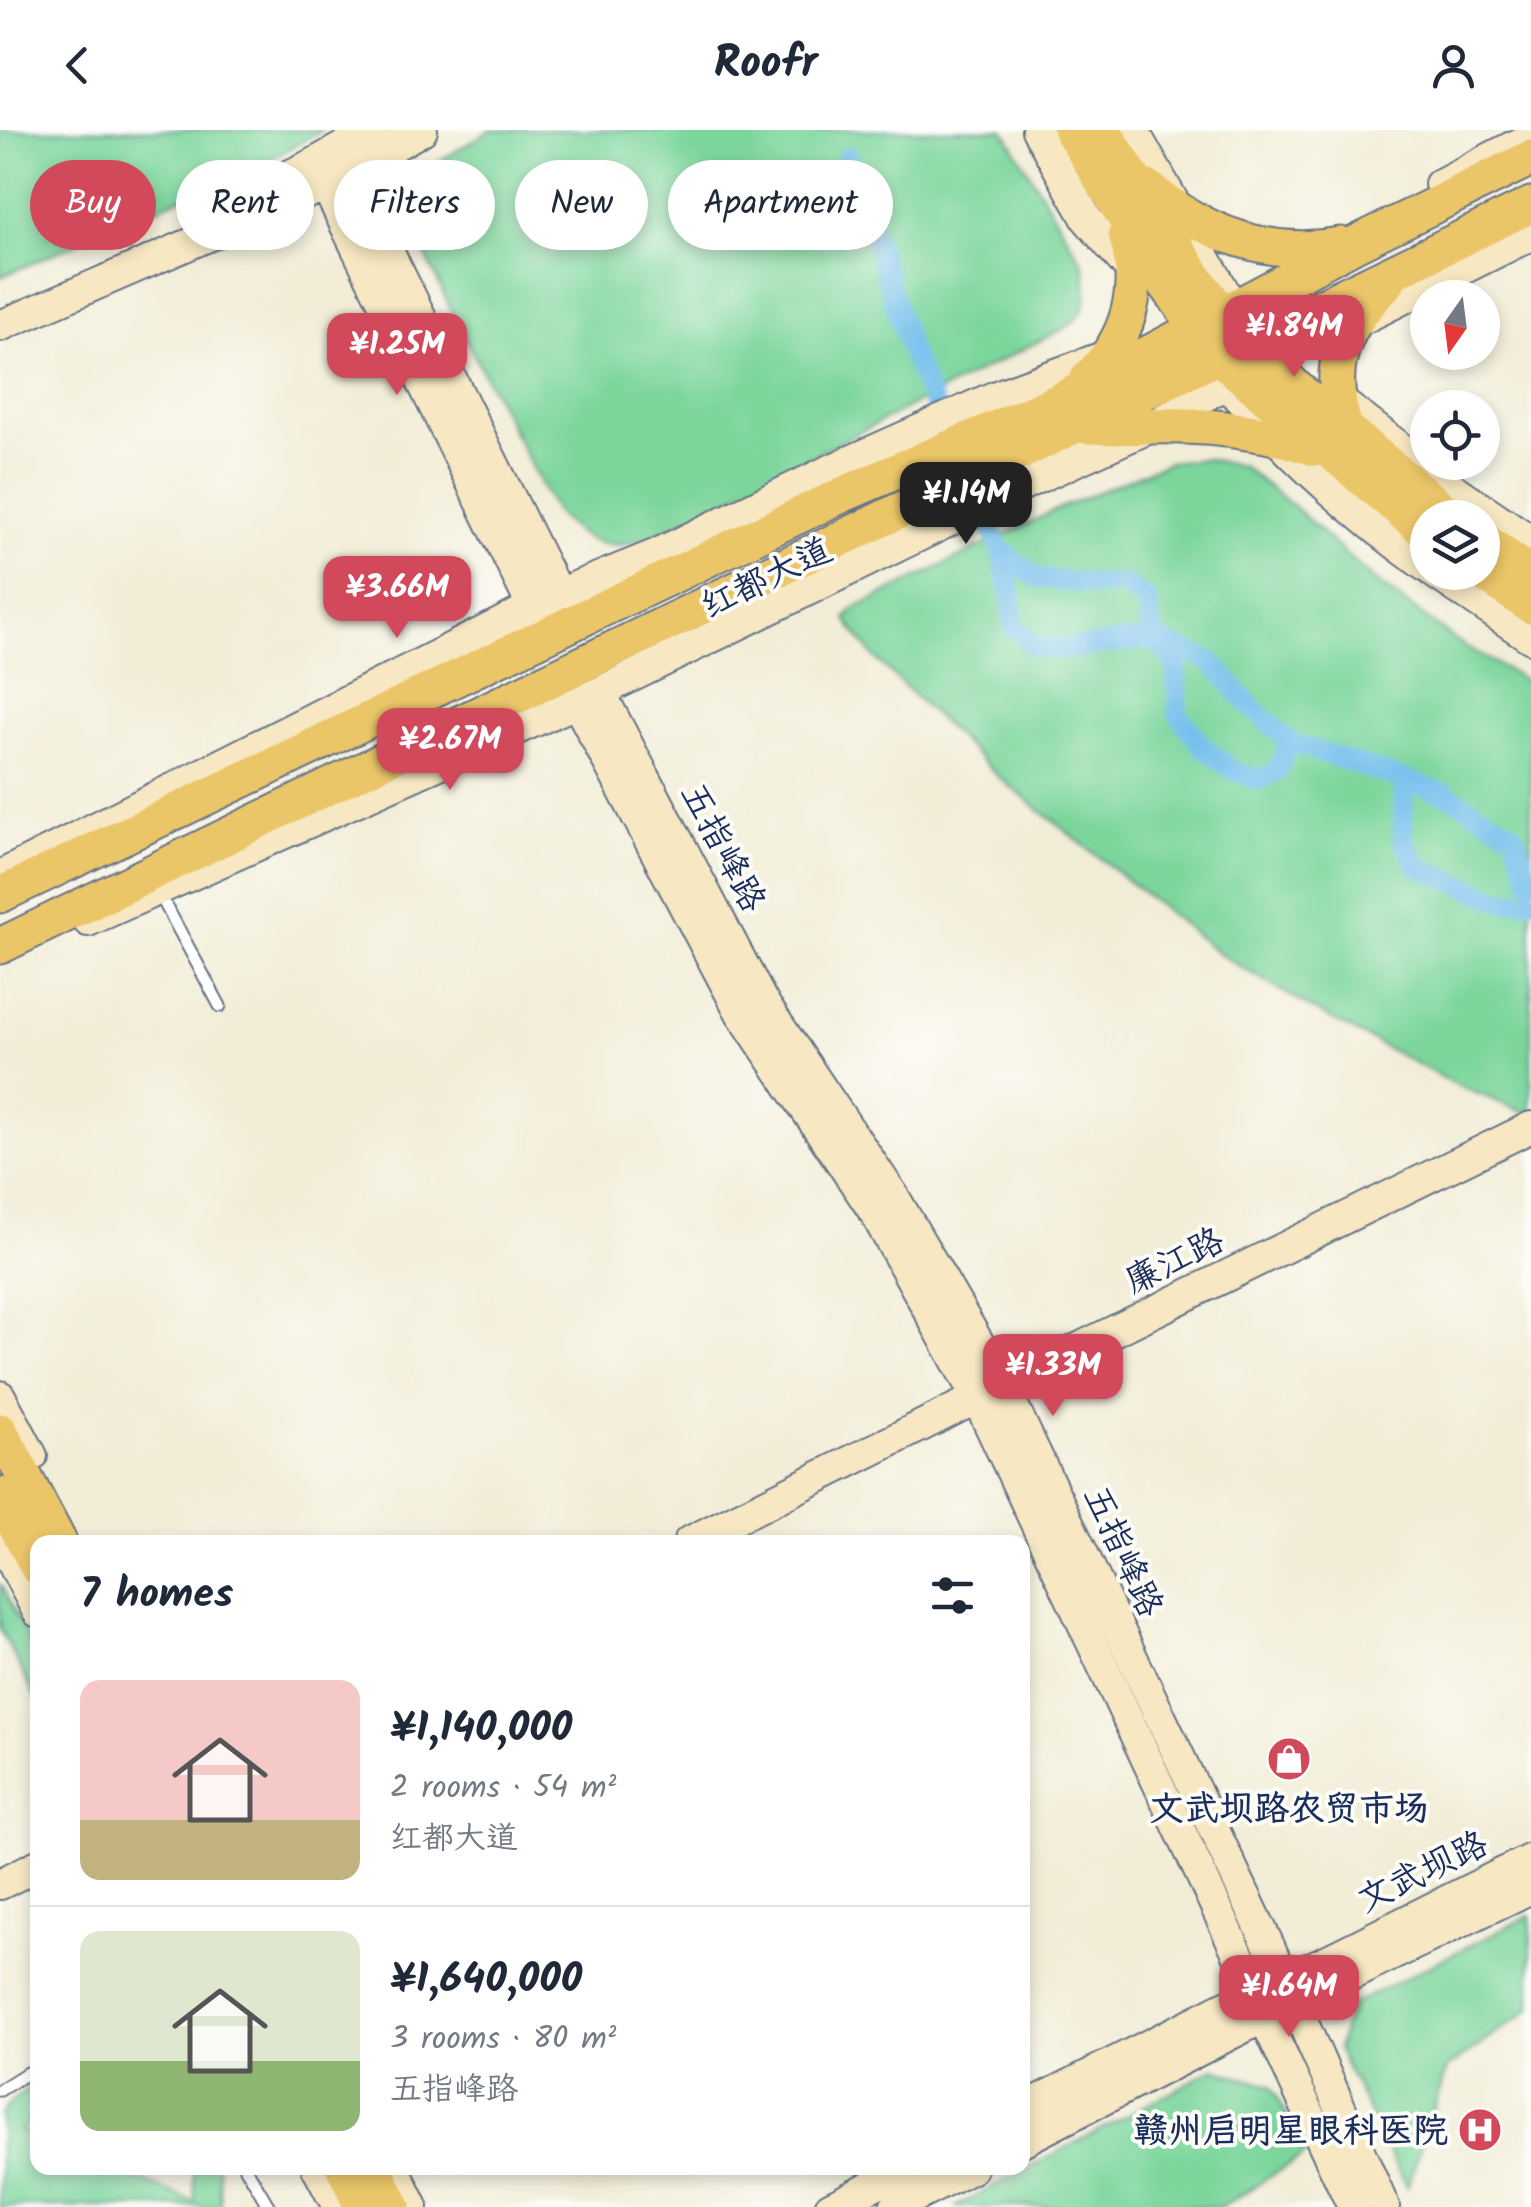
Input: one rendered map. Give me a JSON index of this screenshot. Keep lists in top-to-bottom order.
{
  "streets": {
    "main road": ["红都大道"],
    "street": ["五指峰路", "廉江路", "文武坝路"]
  },
  "crossings": [
    ["五指峰路", "廉江路"],
    ["五指峰路", "文武坝路"]
  ],
  "places": {
    "shop": ["文武坝路农贸市场"],
    "hospital": ["赣州启明星眼科医院"]
  },
  "north": "bottom",
  "page": {
    "header": "Roofr",
    "chip": [
      "Buy",
      "Rent",
      "Filters",
      "New",
      "Apartment"
    ],
    "price": [
      "¥1.84M",
      "¥1.25M",
      "¥1.14M",
      "¥3.66M",
      "¥2.67M",
      "¥1.33M",
      "¥1.64M"
    ],
    "heading": "7 homes",
    "list": [
      {
        "name": "¥1,140,000",
        "note": "2 rooms · 54 m² · 红都大道"
      },
      {
        "name": "¥1,640,000",
        "note": "3 rooms · 80 m² · 五指峰路"
      }
    ]
  }
}
